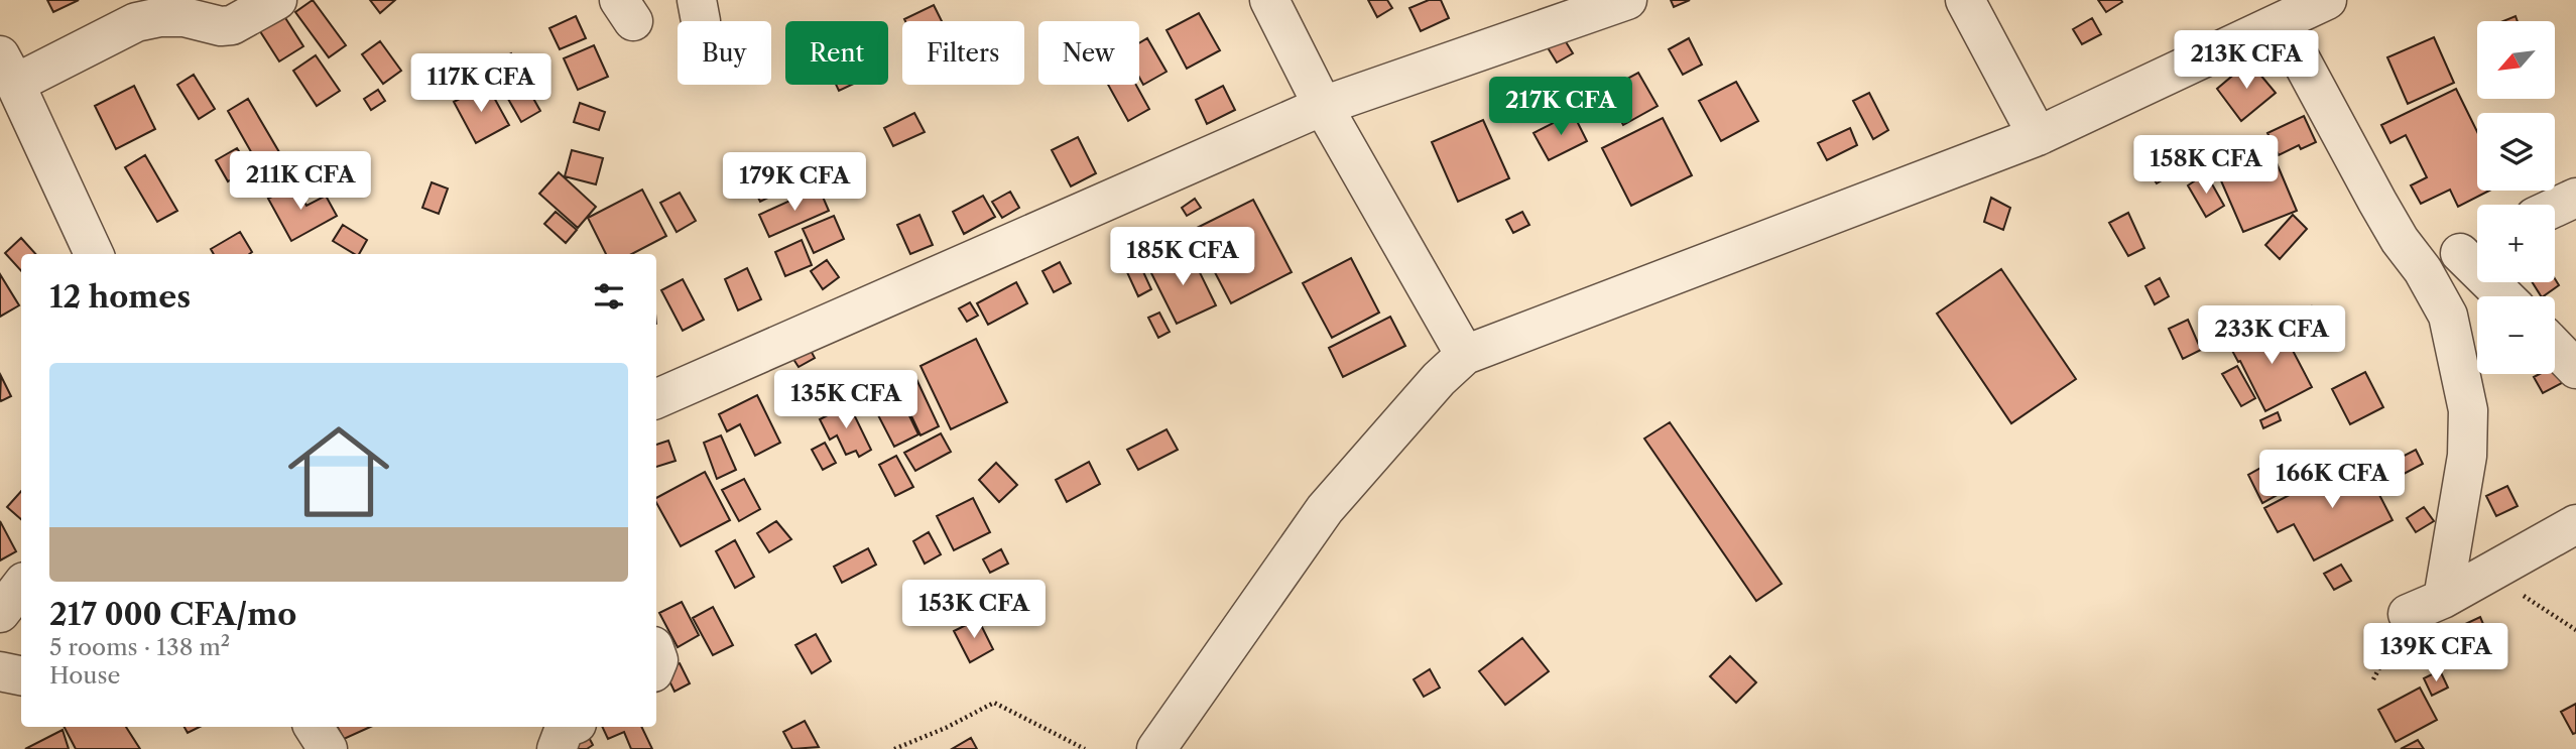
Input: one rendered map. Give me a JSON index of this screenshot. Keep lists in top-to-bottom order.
{
  "north": "bottom left",
  "page": {
    "map_buttons": ["+", "−"],
    "chip": [
      "Buy",
      "Rent",
      "Filters",
      "New"
    ],
    "price": [
      "213K CFA",
      "117K CFA",
      "217K CFA",
      "158K CFA",
      "211K CFA",
      "179K CFA",
      "185K CFA",
      "233K CFA",
      "135K CFA",
      "166K CFA",
      "153K CFA",
      "139K CFA"
    ],
    "heading": "12 homes",
    "list": [
      {
        "name": "217 000 CFA/mo",
        "note": "5 rooms · 138 m² · House"
      }
    ]
  }
}
